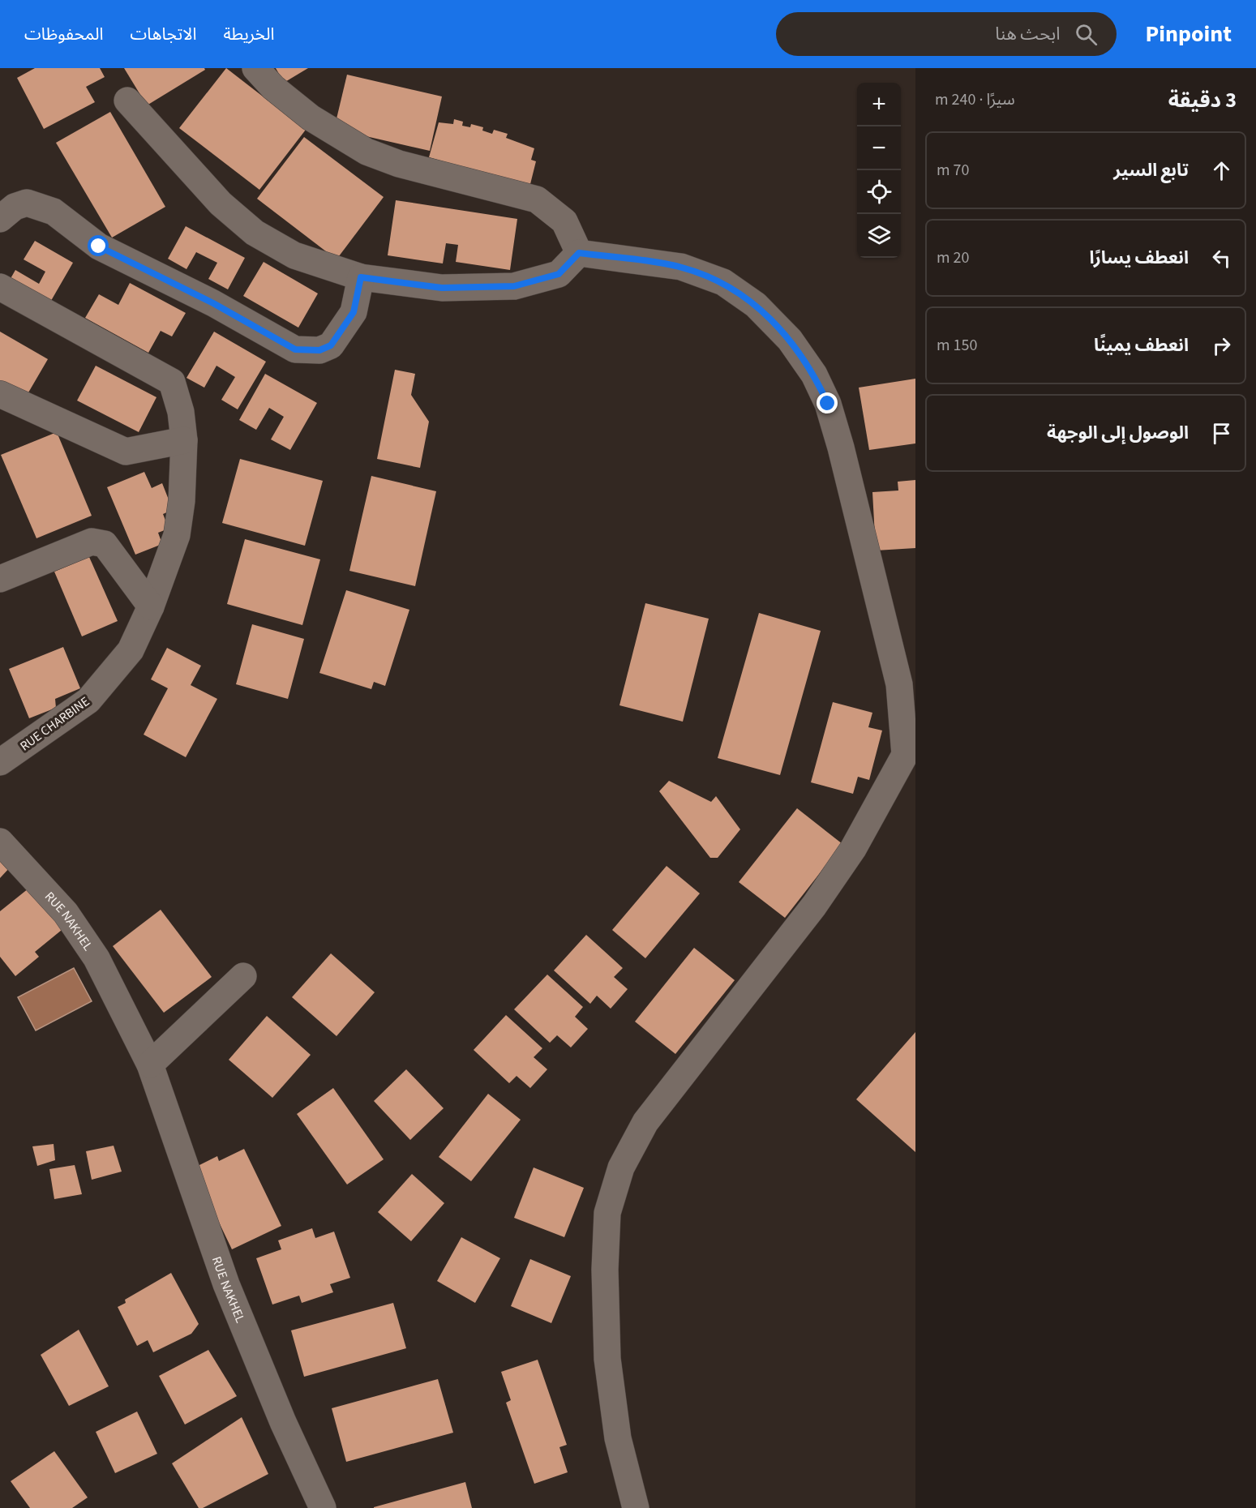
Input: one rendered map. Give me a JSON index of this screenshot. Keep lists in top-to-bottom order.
{
  "streets": {
    "street": ["RUE CHARBINE", "RUE NAKHEL"]
  },
  "page": {
    "header": "Pinpoint",
    "search": "ابحث هنا",
    "nav": ["الخريطة", "الاتجاهات", "المحفوظات"],
    "heading": ["3 دقيقة", "سيرًا · 240 m"],
    "map_buttons": ["+", "−"],
    "list": [
      ["تابع السير", "70 m"],
      ["انعطف يسارًا", "20 m"],
      ["انعطف يمينًا", "150 m"],
      "الوصول إلى الوجهة"
    ]
  }
}
